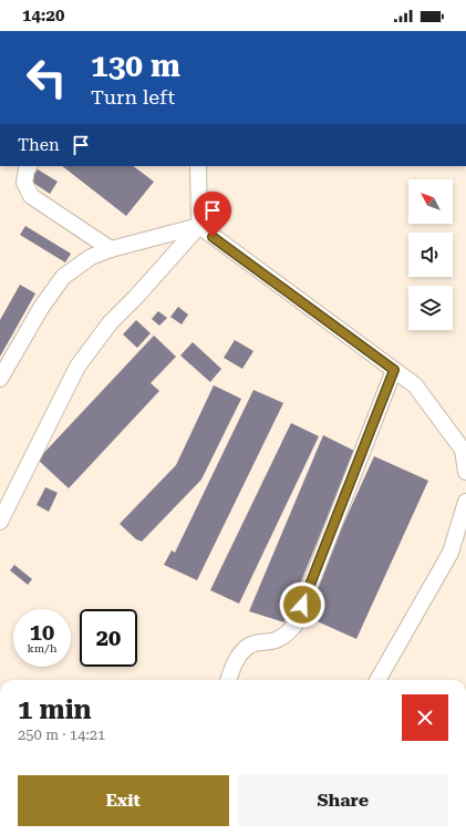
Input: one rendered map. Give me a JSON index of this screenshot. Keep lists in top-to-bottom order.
{
  "north": "top left",
  "page": {
    "status": "14:20",
    "turn": ["130 m", "Turn left"],
    "then": "Then",
    "speed": "10 km/h",
    "limit": "20",
    "heading": ["1 min", "250 m · 14:21"],
    "buttons": ["Exit", "Share"]
  }
}
